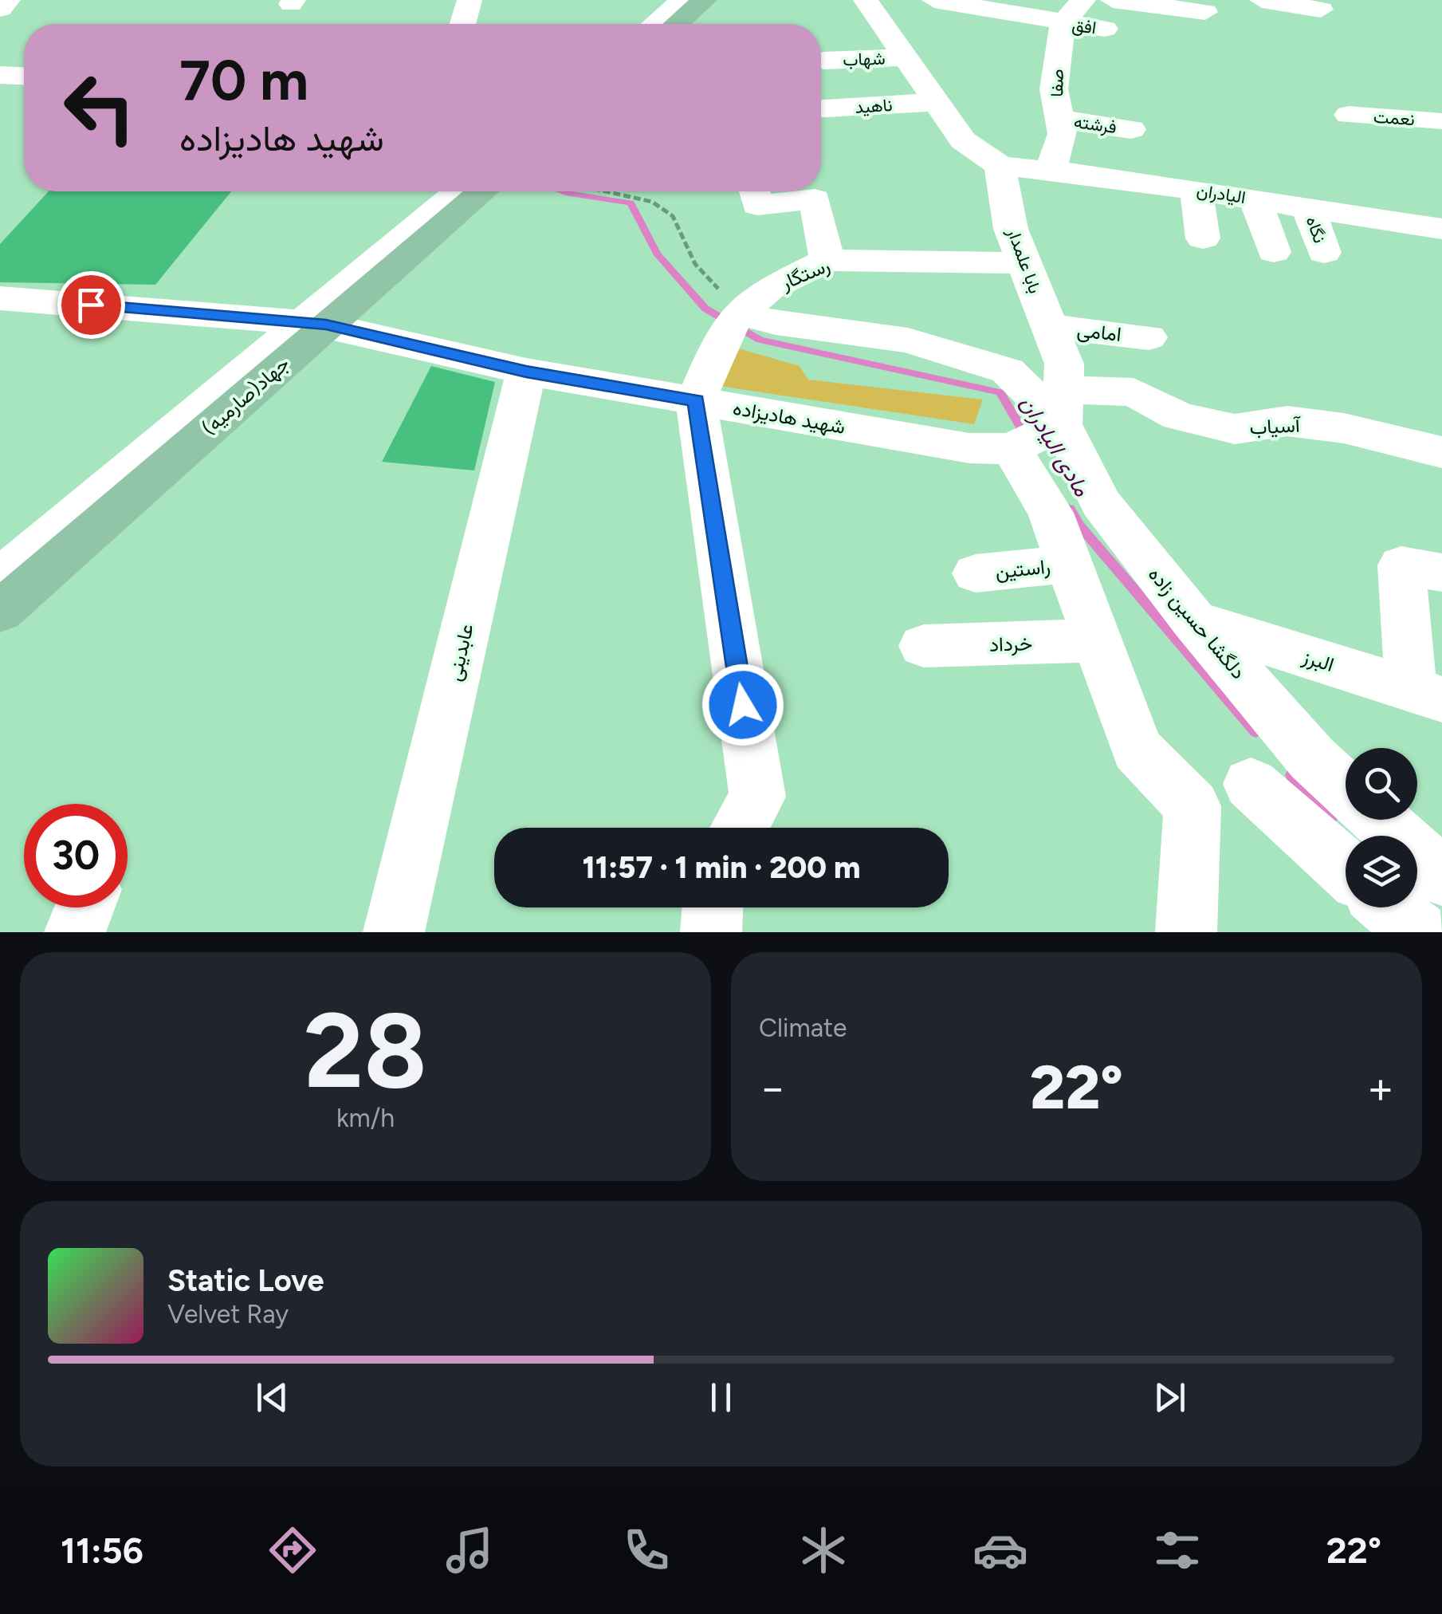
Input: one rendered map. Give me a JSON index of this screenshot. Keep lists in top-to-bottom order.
{
  "streets": {
    "main road": ["جهاد(صارمیه)"],
    "street": [
      "شهاب",
      "صفا",
      "ناهید",
      "نعمت",
      "فرشته",
      "الیادران",
      "نگاه",
      "بابا علمدار",
      "رستگار",
      "امامی",
      "شهید هادیزاده",
      "آسیاب",
      "راستین",
      "دلگشا حسین زاده",
      "خرداد",
      "عابدینی",
      "البرز"
    ]
  },
  "crossings": [
    ["صفا", "فرشته"],
    ["صفا", "الیادران"],
    ["الیادران", "نگاه"],
    ["الیادران", "بابا علمدار"],
    ["بابا علمدار", "رستگار"],
    ["بابا علمدار", "امامی"],
    ["بابا علمدار", "شهید هادیزاده"],
    ["بابا علمدار", "آسیاب"],
    ["بابا علمدار", "دلگشا حسین زاده"],
    ["رستگار", "شهید هادیزاده"],
    ["جهاد(صارمیه)", "شهید هادیزاده"],
    ["شهید هادیزاده", "آسیاب"],
    ["شهید هادیزاده", "دلگشا حسین زاده"],
    ["شهید هادیزاده", "عابدینی"],
    ["آسیاب", "دلگشا حسین زاده"],
    ["دلگشا حسین زاده", "البرز"]
  ],
  "water": ["مادی الیادران"],
  "page": {
    "turn": ["70 m", "شهید هادیزاده"],
    "limit": "30",
    "trip": "11:57 · 1 min · 200 m",
    "tile": [
      ["28", "km/h"],
      "Climate"
    ],
    "heat": ["−", "22°", "+"],
    "song": ["Static Love", "Velvet Ray"],
    "tabs": ["11:56", "22°"]
  }
}
